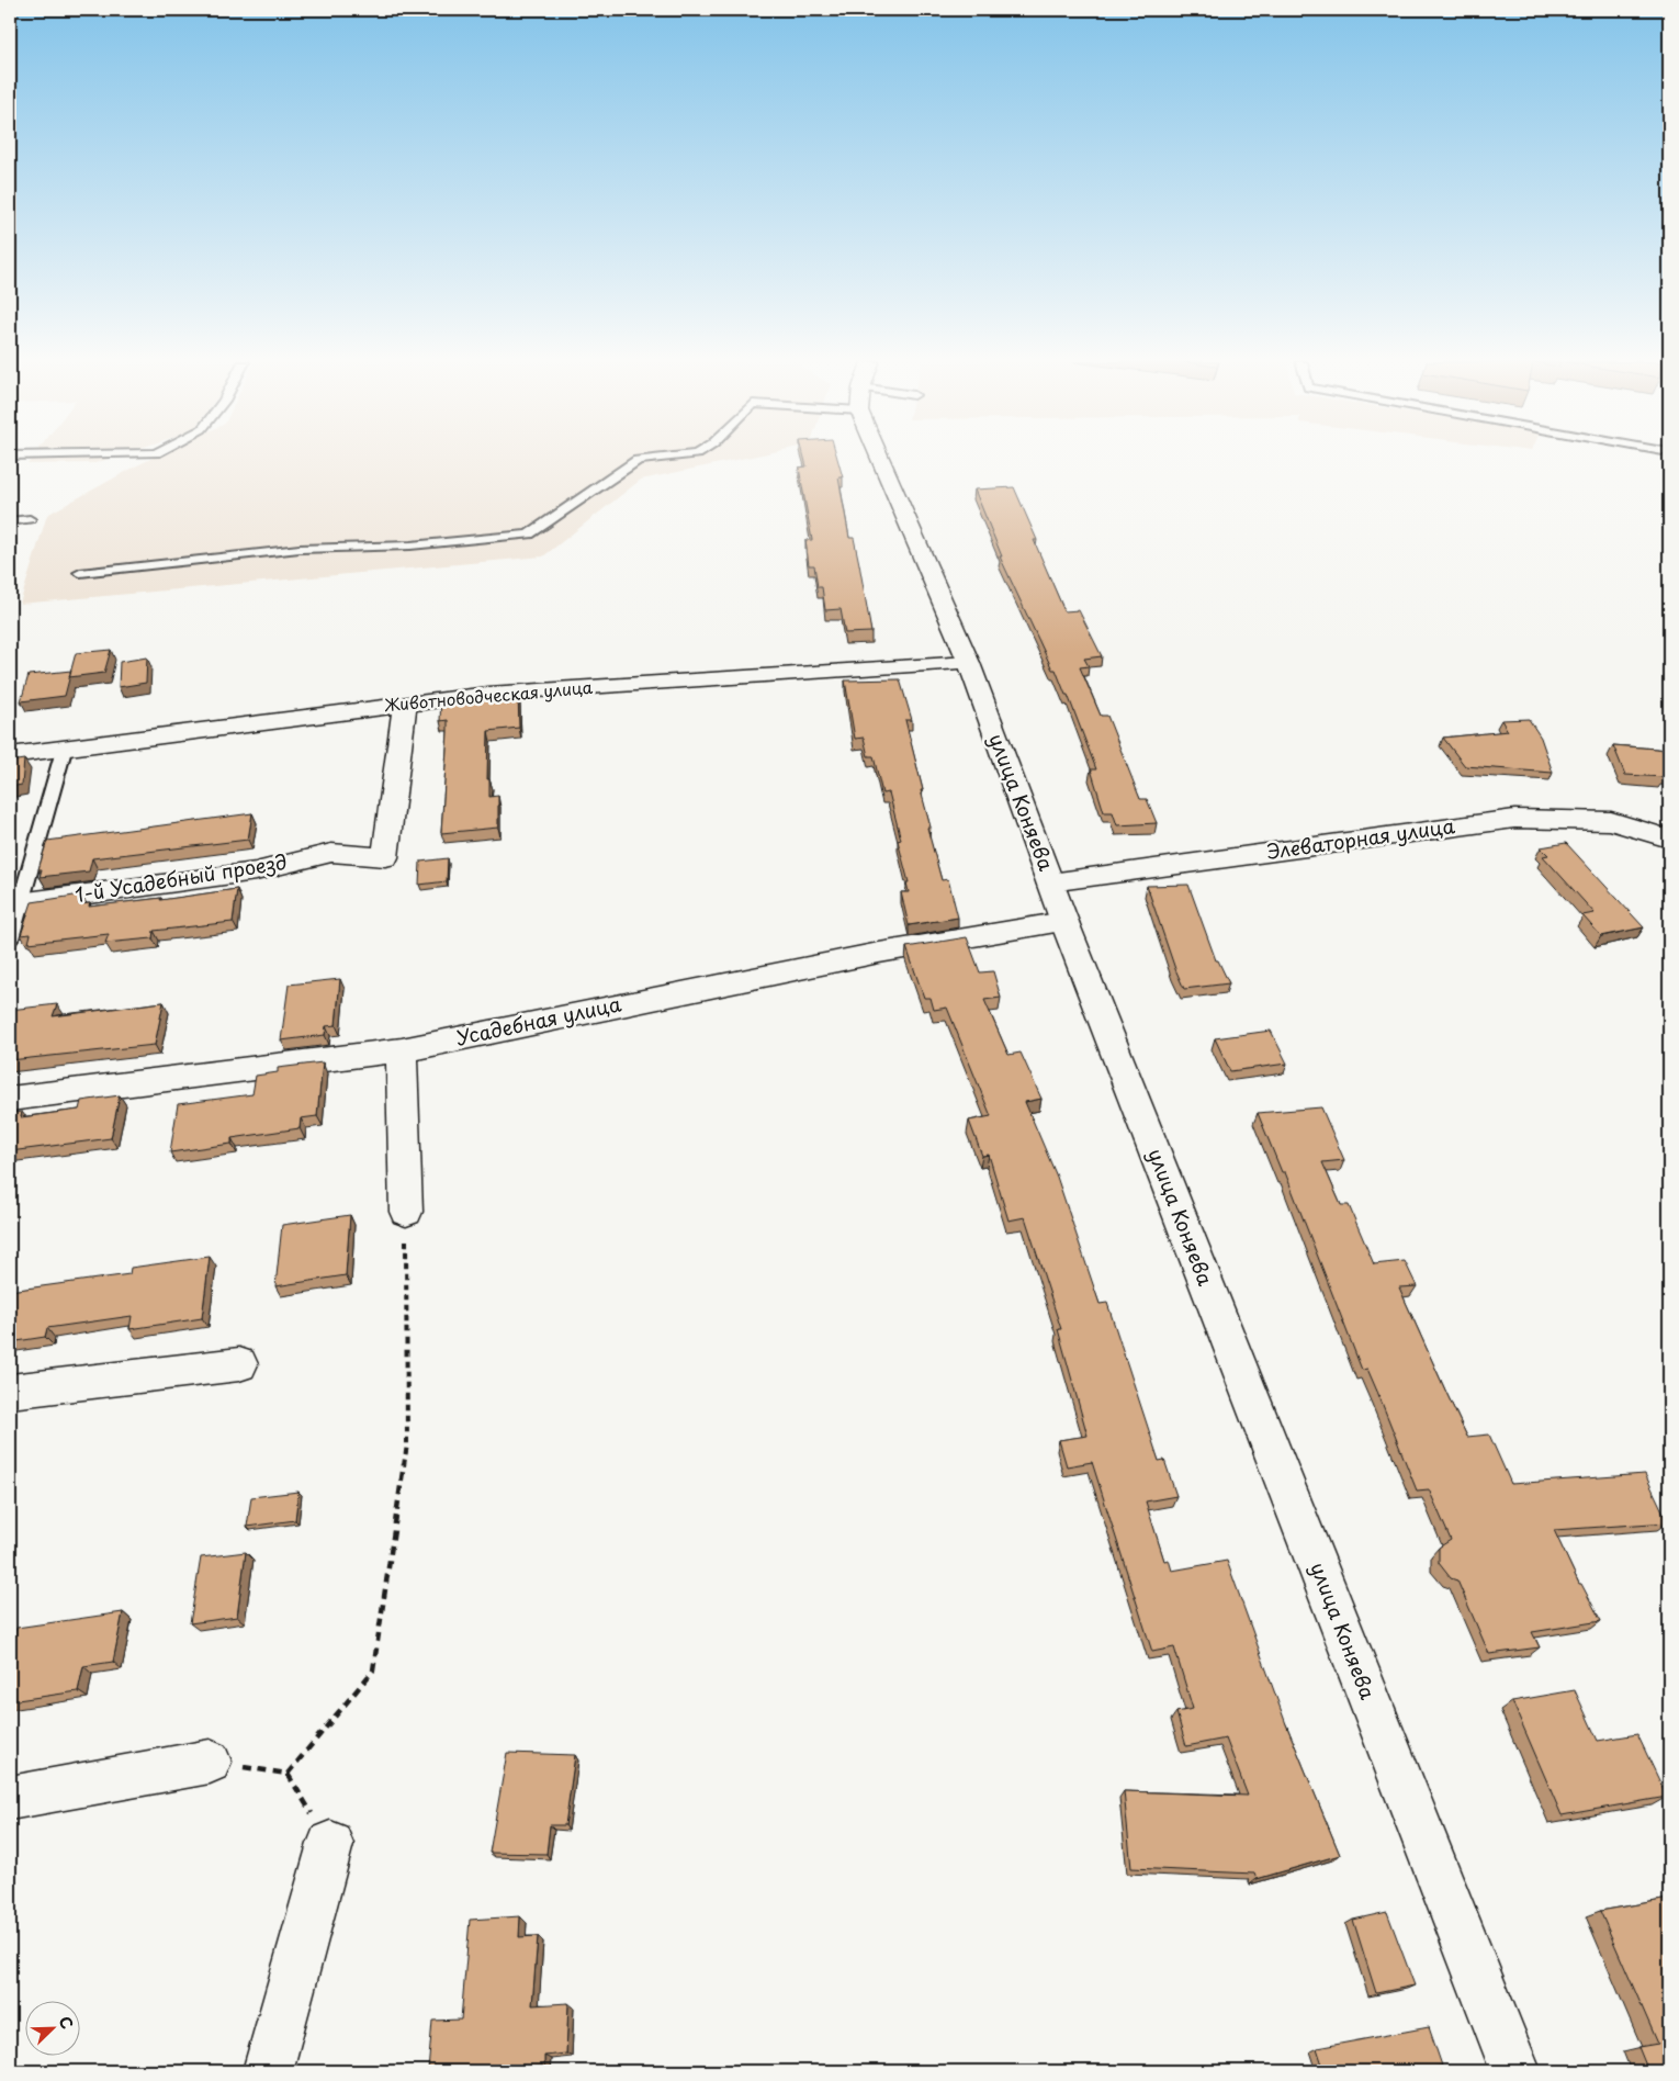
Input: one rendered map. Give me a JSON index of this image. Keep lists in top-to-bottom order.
{
  "streets": {
    "street": [
      "Животноводческая улица",
      "улица Коняева",
      "Элеваторная улица",
      "1-й Усадебный проезд",
      "Усадебная улица"
    ]
  },
  "crossings": [
    ["Животноводческая улица", "улица Коняева"],
    ["Животноводческая улица", "1-й Усадебный проезд"],
    ["улица Коняева", "Элеваторная улица"],
    ["улица Коняева", "Усадебная улица"]
  ],
  "north": "top right"
}
